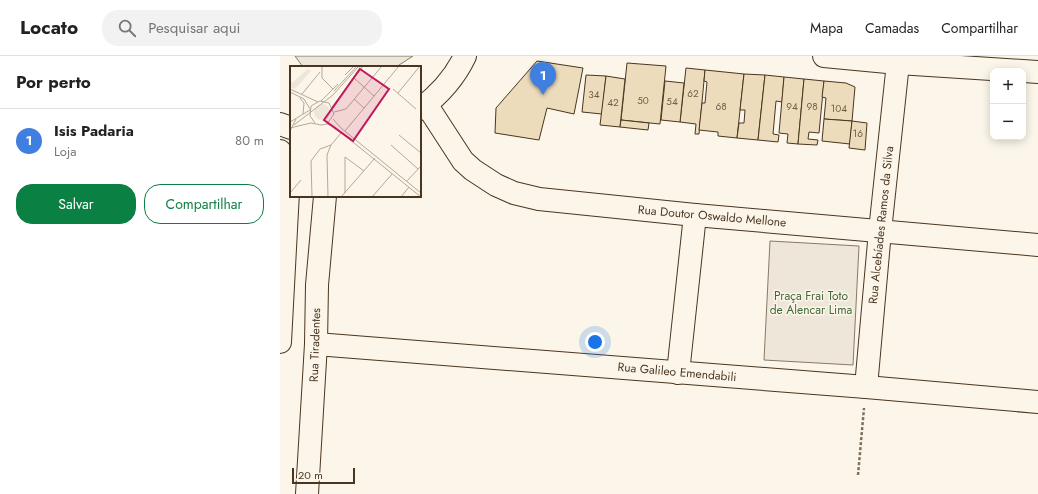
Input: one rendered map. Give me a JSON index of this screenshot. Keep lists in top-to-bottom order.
{
  "streets": {
    "street": [
      "Rua Doutor Oswaldo Mellone",
      "Rua Alcebíades Ramos da Silva",
      "Rua Tiradentes",
      "Rua Galileo Emendabili"
    ]
  },
  "crossings": [
    ["Rua Doutor Oswaldo Mellone", "Rua Alcebíades Ramos da Silva"],
    ["Rua Alcebíades Ramos da Silva", "Rua Galileo Emendabili"],
    ["Rua Tiradentes", "Rua Galileo Emendabili"]
  ],
  "parks": ["Praça Frai Toto de Alencar Lima"],
  "house_numbers": [
    "62",
    "34",
    "50",
    "54",
    "42",
    "68",
    "94",
    "98",
    "104",
    "16"
  ],
  "scale_bar": "20 m",
  "page": {
    "header": "Locato",
    "search": "Pesquisar aqui",
    "nav": ["Mapa", "Camadas", "Compartilhar"],
    "heading": "Por perto",
    "pins": "1",
    "map_buttons": ["+", "−"],
    "list": [
      {
        "mark": "1",
        "name": "Isis Padaria",
        "note": "Loja",
        "value": "80 m"
      }
    ],
    "buttons": ["Salvar", "Compartilhar"],
    "scale": "20 m"
  }
}
